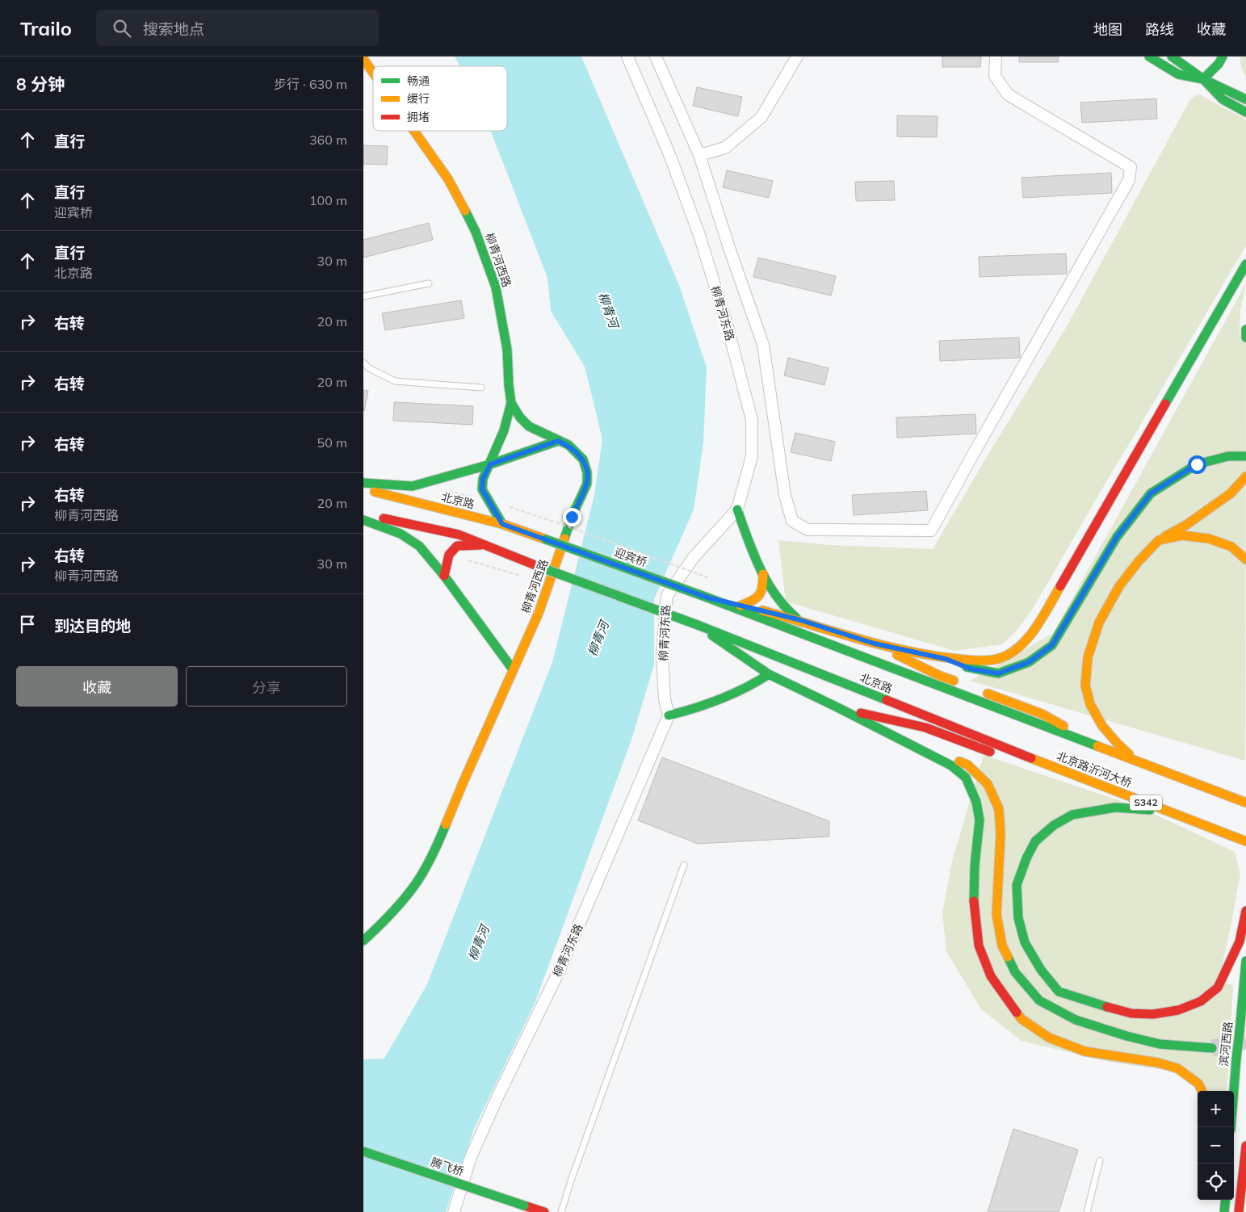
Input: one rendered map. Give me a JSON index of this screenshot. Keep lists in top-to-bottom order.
{
  "streets": {
    "main road": [
      "柳青河西路",
      "北京路",
      "迎宾桥",
      "北京路沂河大桥",
      "S342",
      "滨河西路",
      "腾飞桥"
    ],
    "street": ["柳青河东路"]
  },
  "crossings": [
    ["北京路", "迎宾桥"],
    ["北京路", "北京路沂河大桥"]
  ],
  "water": ["柳青河"],
  "legend": ["畅通", "缓行", "拥堵"],
  "page": {
    "header": "Trailo",
    "search": "搜索地点",
    "nav": ["地图", "路线", "收藏"],
    "heading": ["8 分钟", "步行 · 630 m"],
    "list": [
      ["直行", "360 m"],
      ["直行", "迎宾桥", "100 m"],
      ["直行", "北京路", "30 m"],
      ["右转", "20 m"],
      ["右转", "20 m"],
      ["右转", "50 m"],
      ["右转", "柳青河西路", "20 m"],
      ["右转", "柳青河西路", "30 m"],
      "到达目的地"
    ],
    "buttons": ["收藏", "分享"],
    "map_buttons": ["+", "−"]
  }
}
